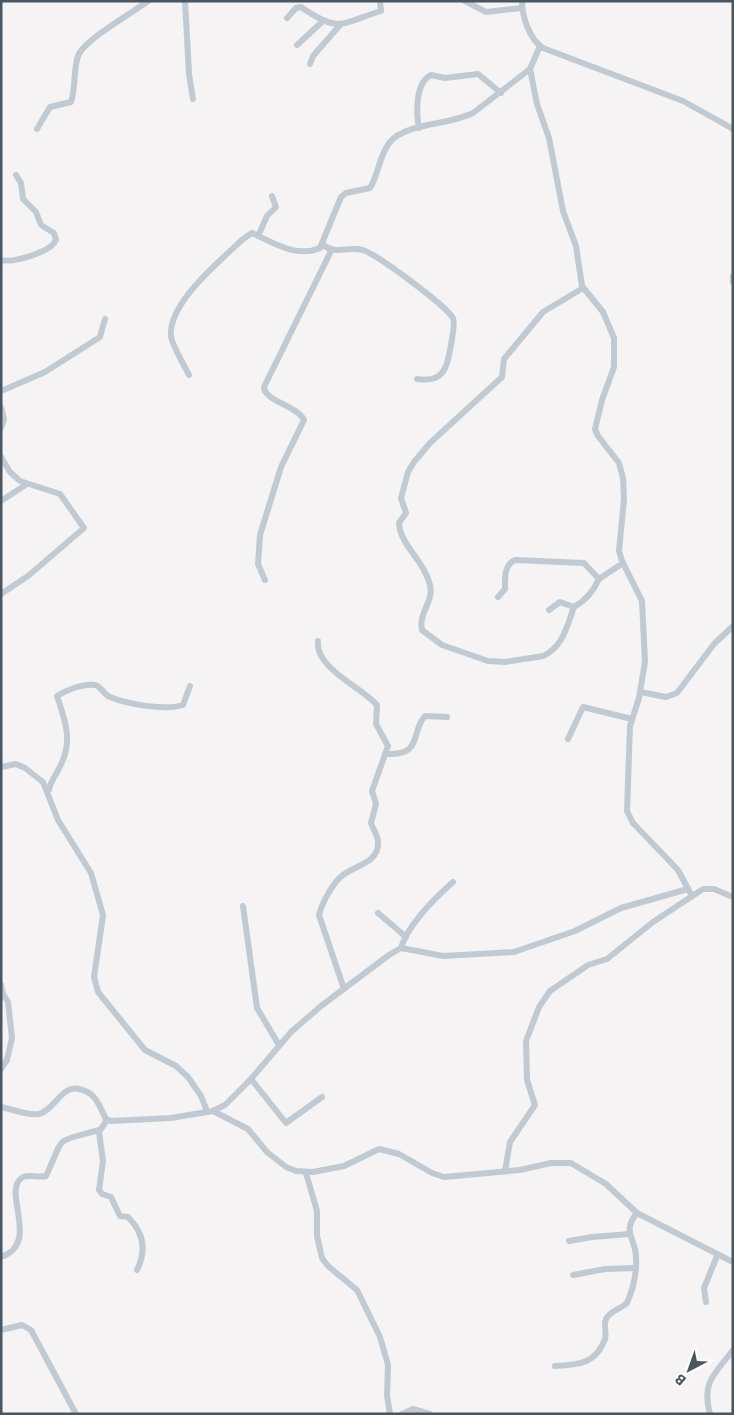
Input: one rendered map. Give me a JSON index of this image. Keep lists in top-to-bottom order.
{
  "north": "bottom left"
}
